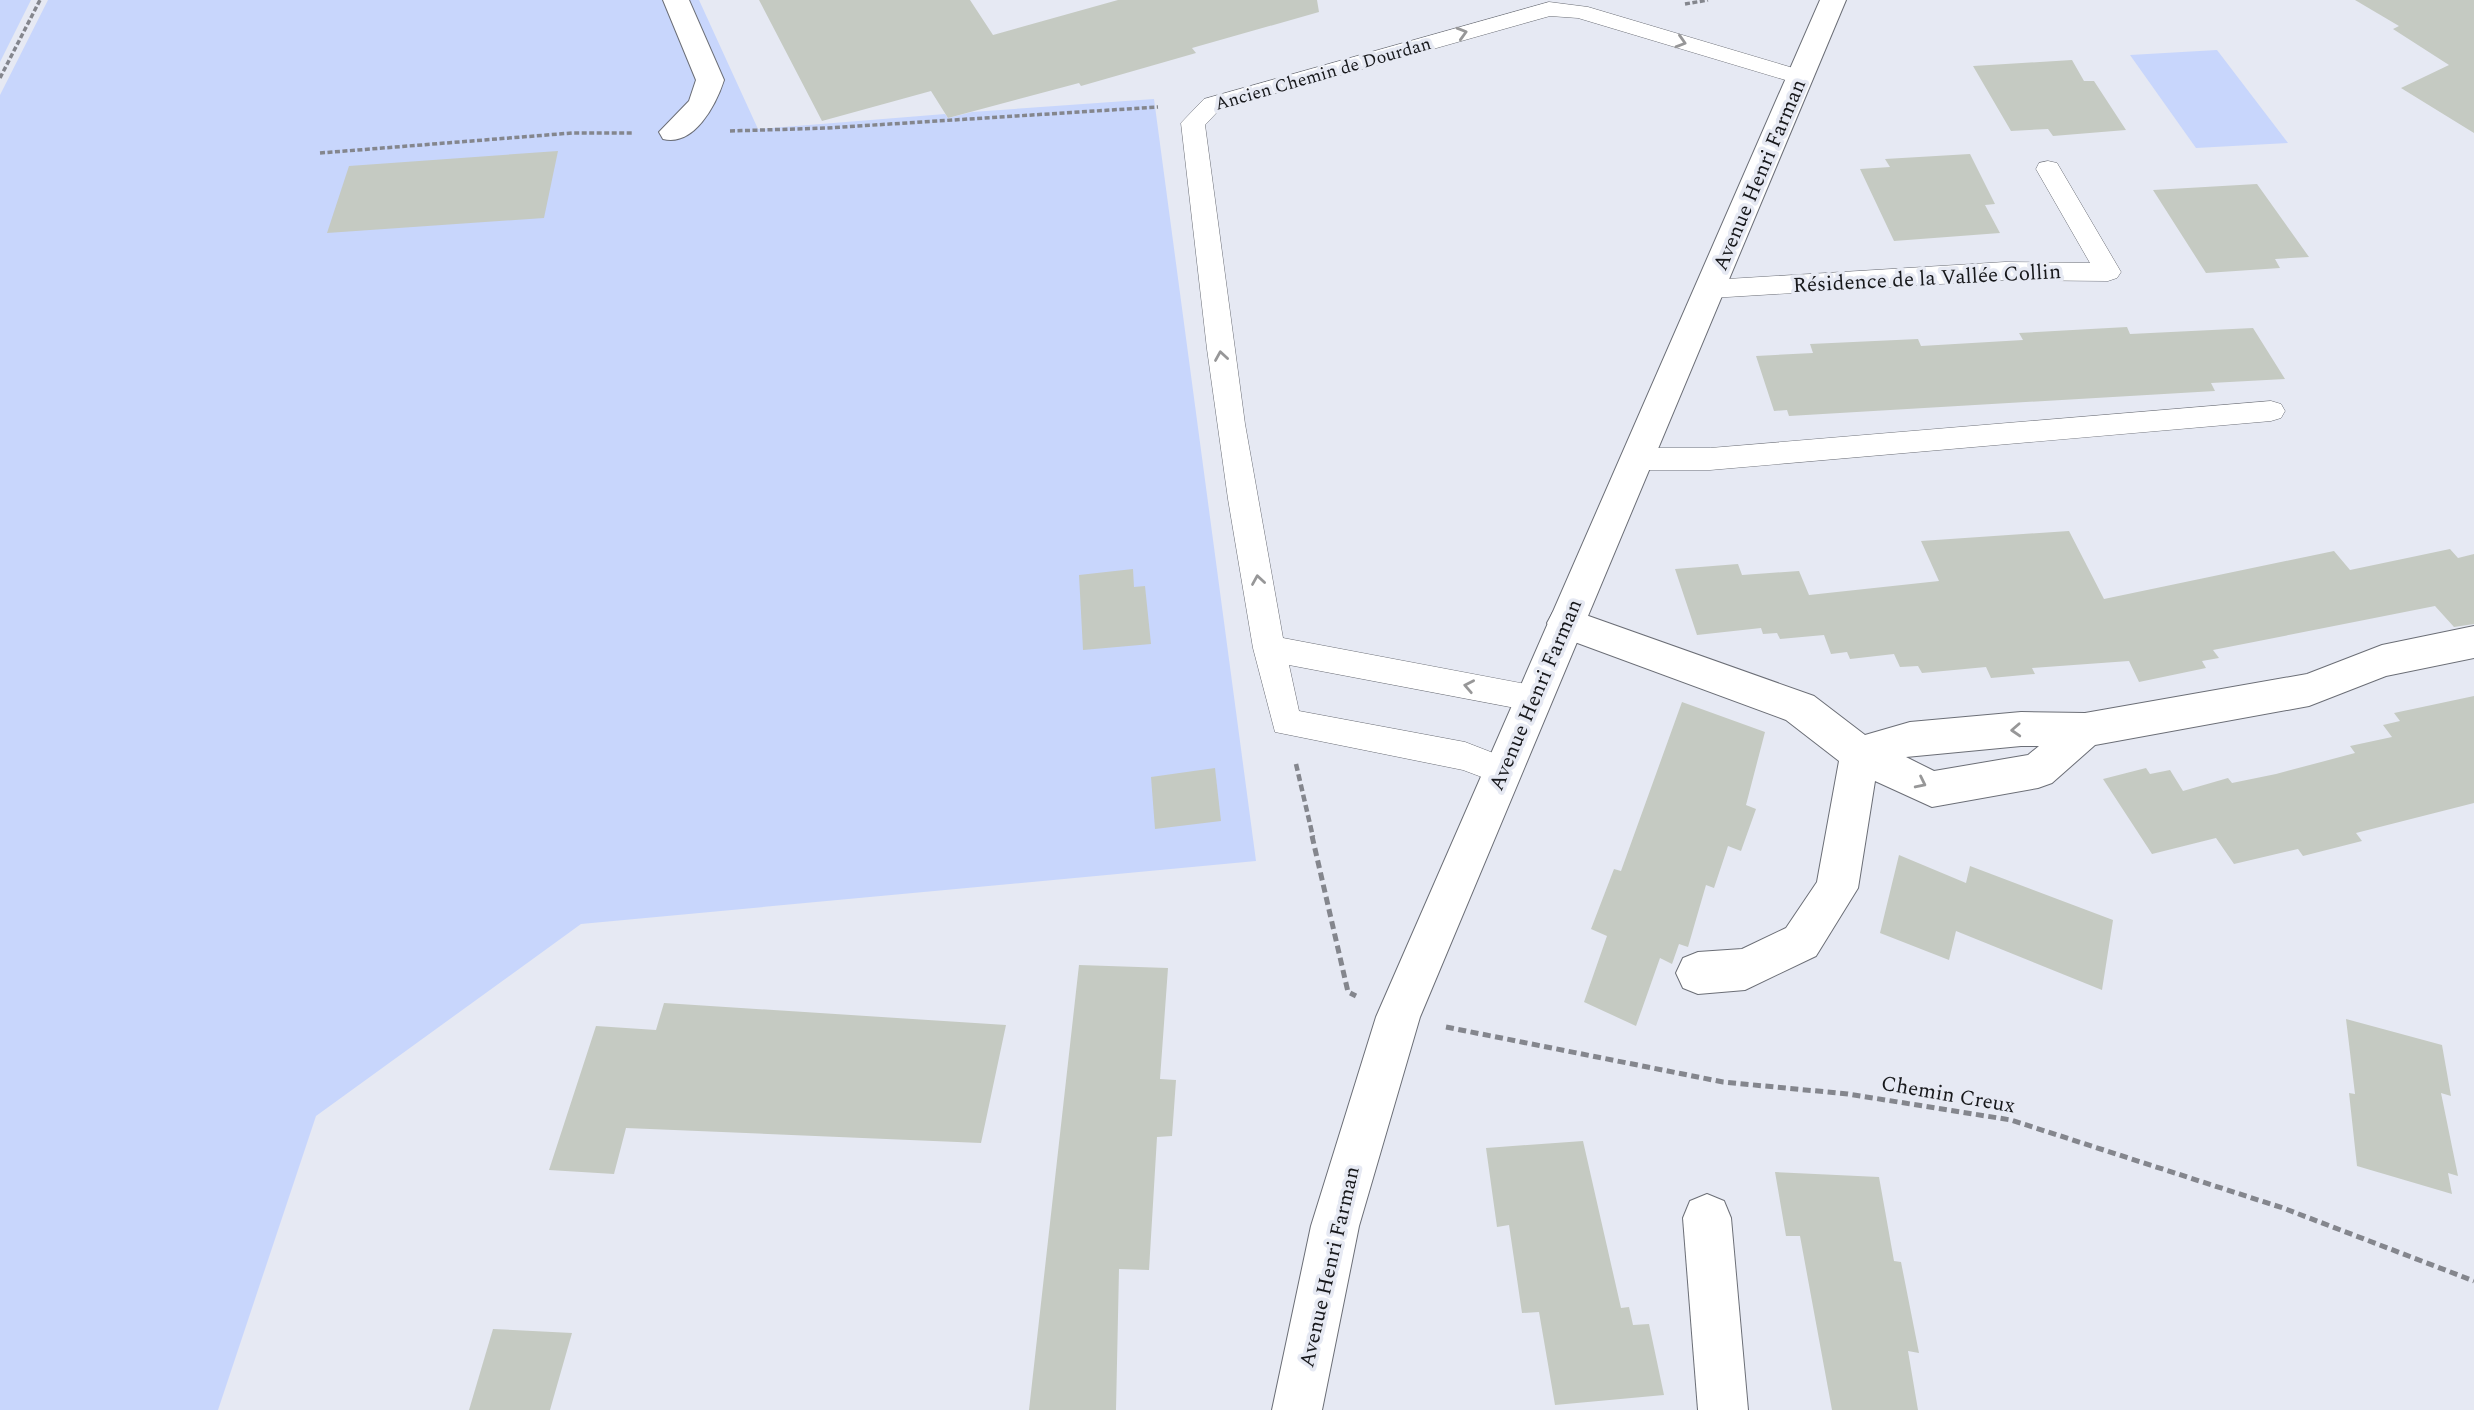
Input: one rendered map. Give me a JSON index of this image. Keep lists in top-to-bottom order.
{
  "streets": {
    "street": ["Avenue Henri Farman"],
    "lane": ["Ancien Chemin de Dourdan", "Résidence de la Vallée Collin"],
    "path": ["Chemin Creux"]
  },
  "crossings": [
    ["Ancien Chemin de Dourdan", "Avenue Henri Farman"],
    ["Ancien Chemin de Dourdan", "Chemin Creux"],
    ["Avenue Henri Farman", "Résidence de la Vallée Collin"],
    ["Avenue Henri Farman", "Chemin Creux"]
  ]
}
